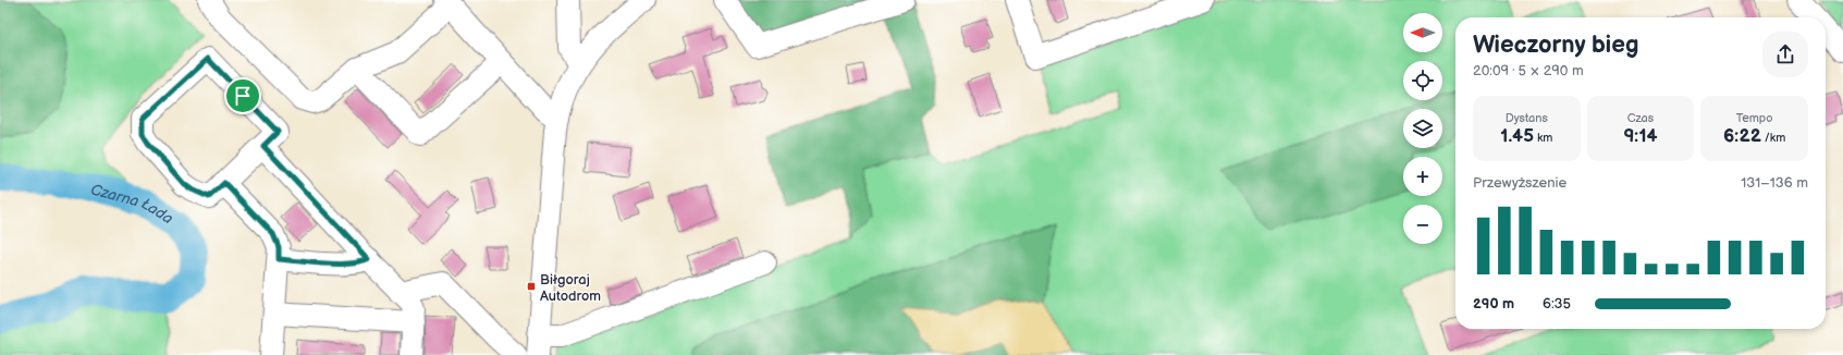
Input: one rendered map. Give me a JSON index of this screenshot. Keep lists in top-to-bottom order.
{
  "water": ["Czarna Łada"],
  "places": {
    "transit": ["Biłgoraj Autodrom"]
  },
  "north": "left",
  "page": {
    "map_buttons": ["+", "−"],
    "heading": ["Wieczorny bieg", "20:09 · 5 × 290 m"],
    "stats": [
      ["Dystans", "1.45 km"],
      ["Czas", "9:14"],
      ["Tempo", "6:22 /km"]
    ],
    "chart": ["Przewyższenie", "131–136 m"],
    "list": [
      {
        "name": "290 m",
        "note": "6:35"
      }
    ]
  }
}
